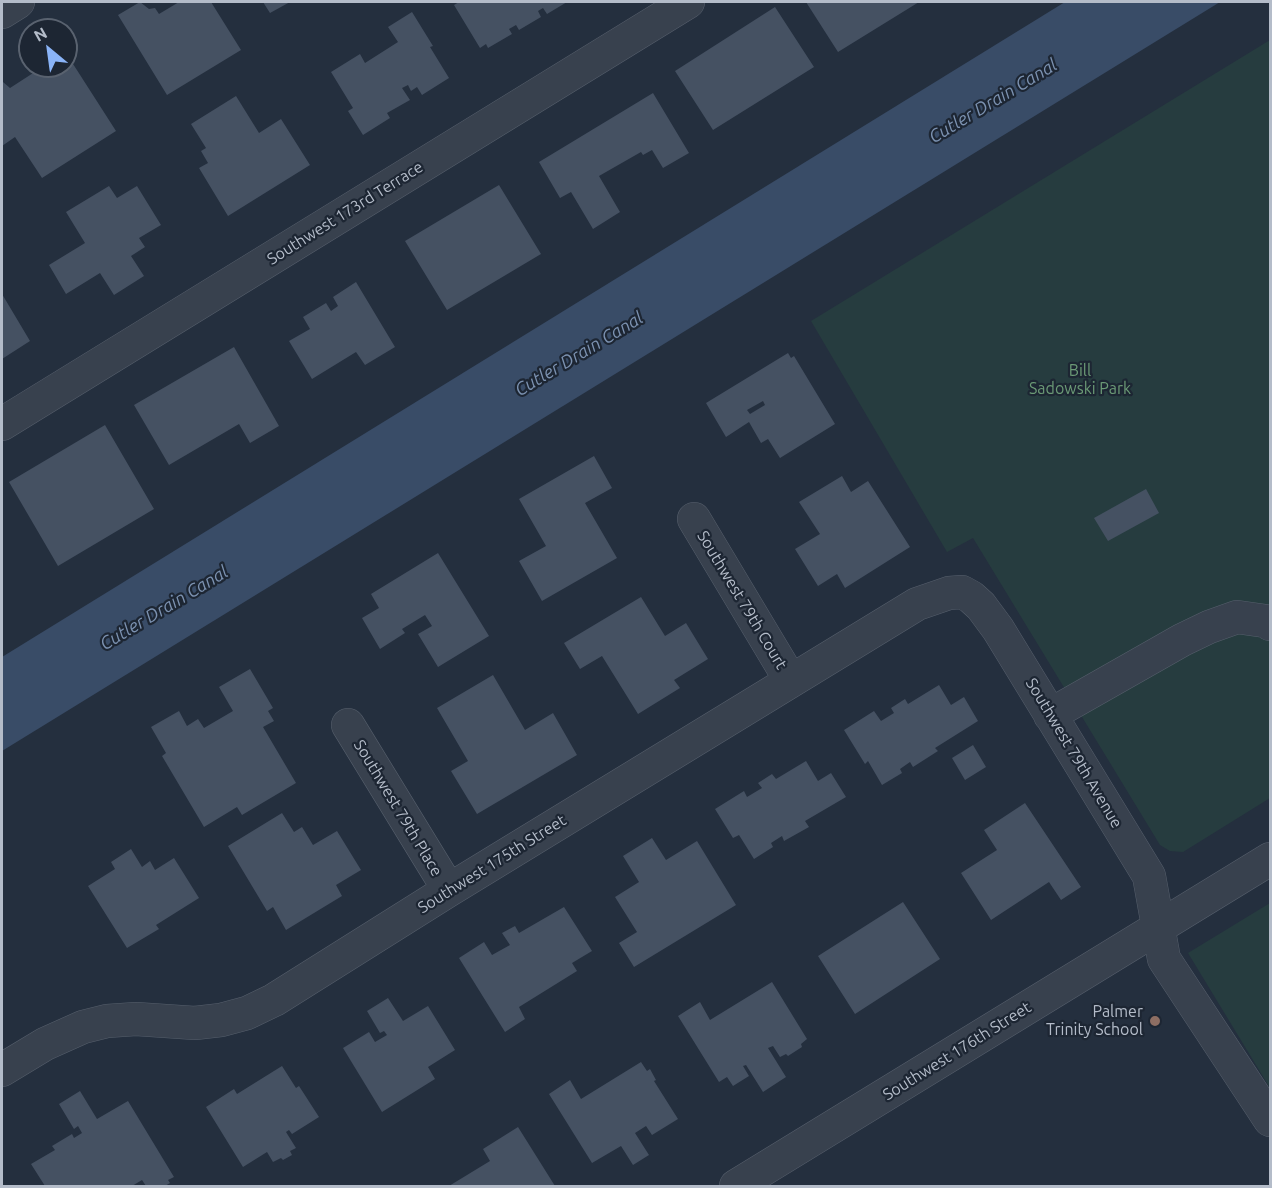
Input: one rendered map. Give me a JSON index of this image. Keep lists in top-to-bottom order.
{
  "streets": {
    "street": [
      "Southwest 173rd Terrace",
      "Southwest 79th Court",
      "Southwest 79th Avenue",
      "Southwest 79th Place",
      "Southwest 175th Street",
      "Southwest 176th Street"
    ]
  },
  "crossings": [
    ["Southwest 79th Court", "Southwest 175th Street"],
    ["Southwest 79th Avenue", "Southwest 175th Street"],
    ["Southwest 79th Avenue", "Southwest 176th Street"],
    ["Southwest 79th Place", "Southwest 175th Street"]
  ],
  "water": ["Cutler Drain Canal"],
  "parks": ["Bill Sadowski Park"],
  "places": ["Palmer Trinity School"],
  "north": "top left"
}
